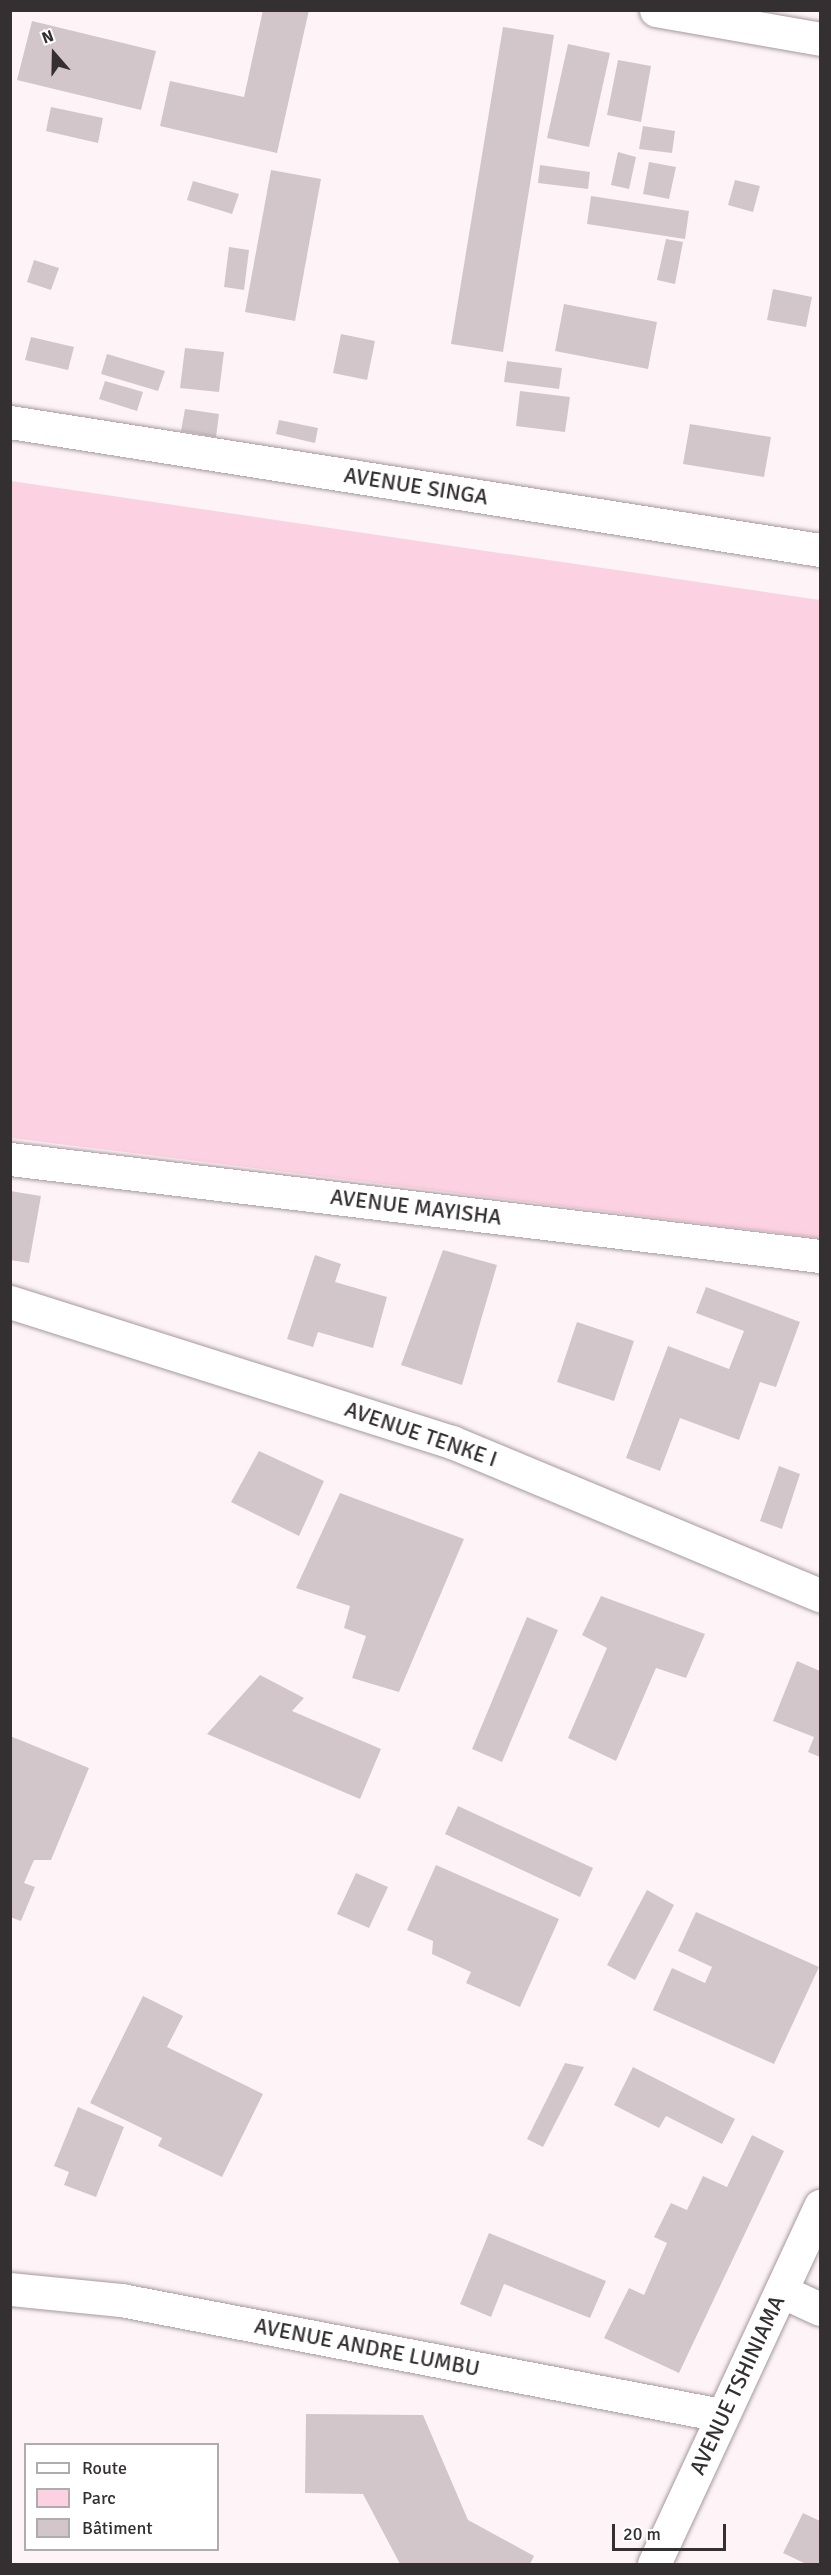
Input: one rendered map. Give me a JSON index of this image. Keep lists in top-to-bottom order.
{
  "streets": {
    "street": [
      "AVENUE SINGA",
      "AVENUE MAYISHA",
      "AVENUE TENKE I",
      "AVENUE ANDRE LUMBU",
      "AVENUE TSHINIAMA"
    ]
  },
  "crossings": [
    ["AVENUE ANDRE LUMBU", "AVENUE TSHINIAMA"]
  ],
  "legend": ["Route", "Parc", "Bâtiment"],
  "scale_bar": "20 m",
  "north": "top"
}
